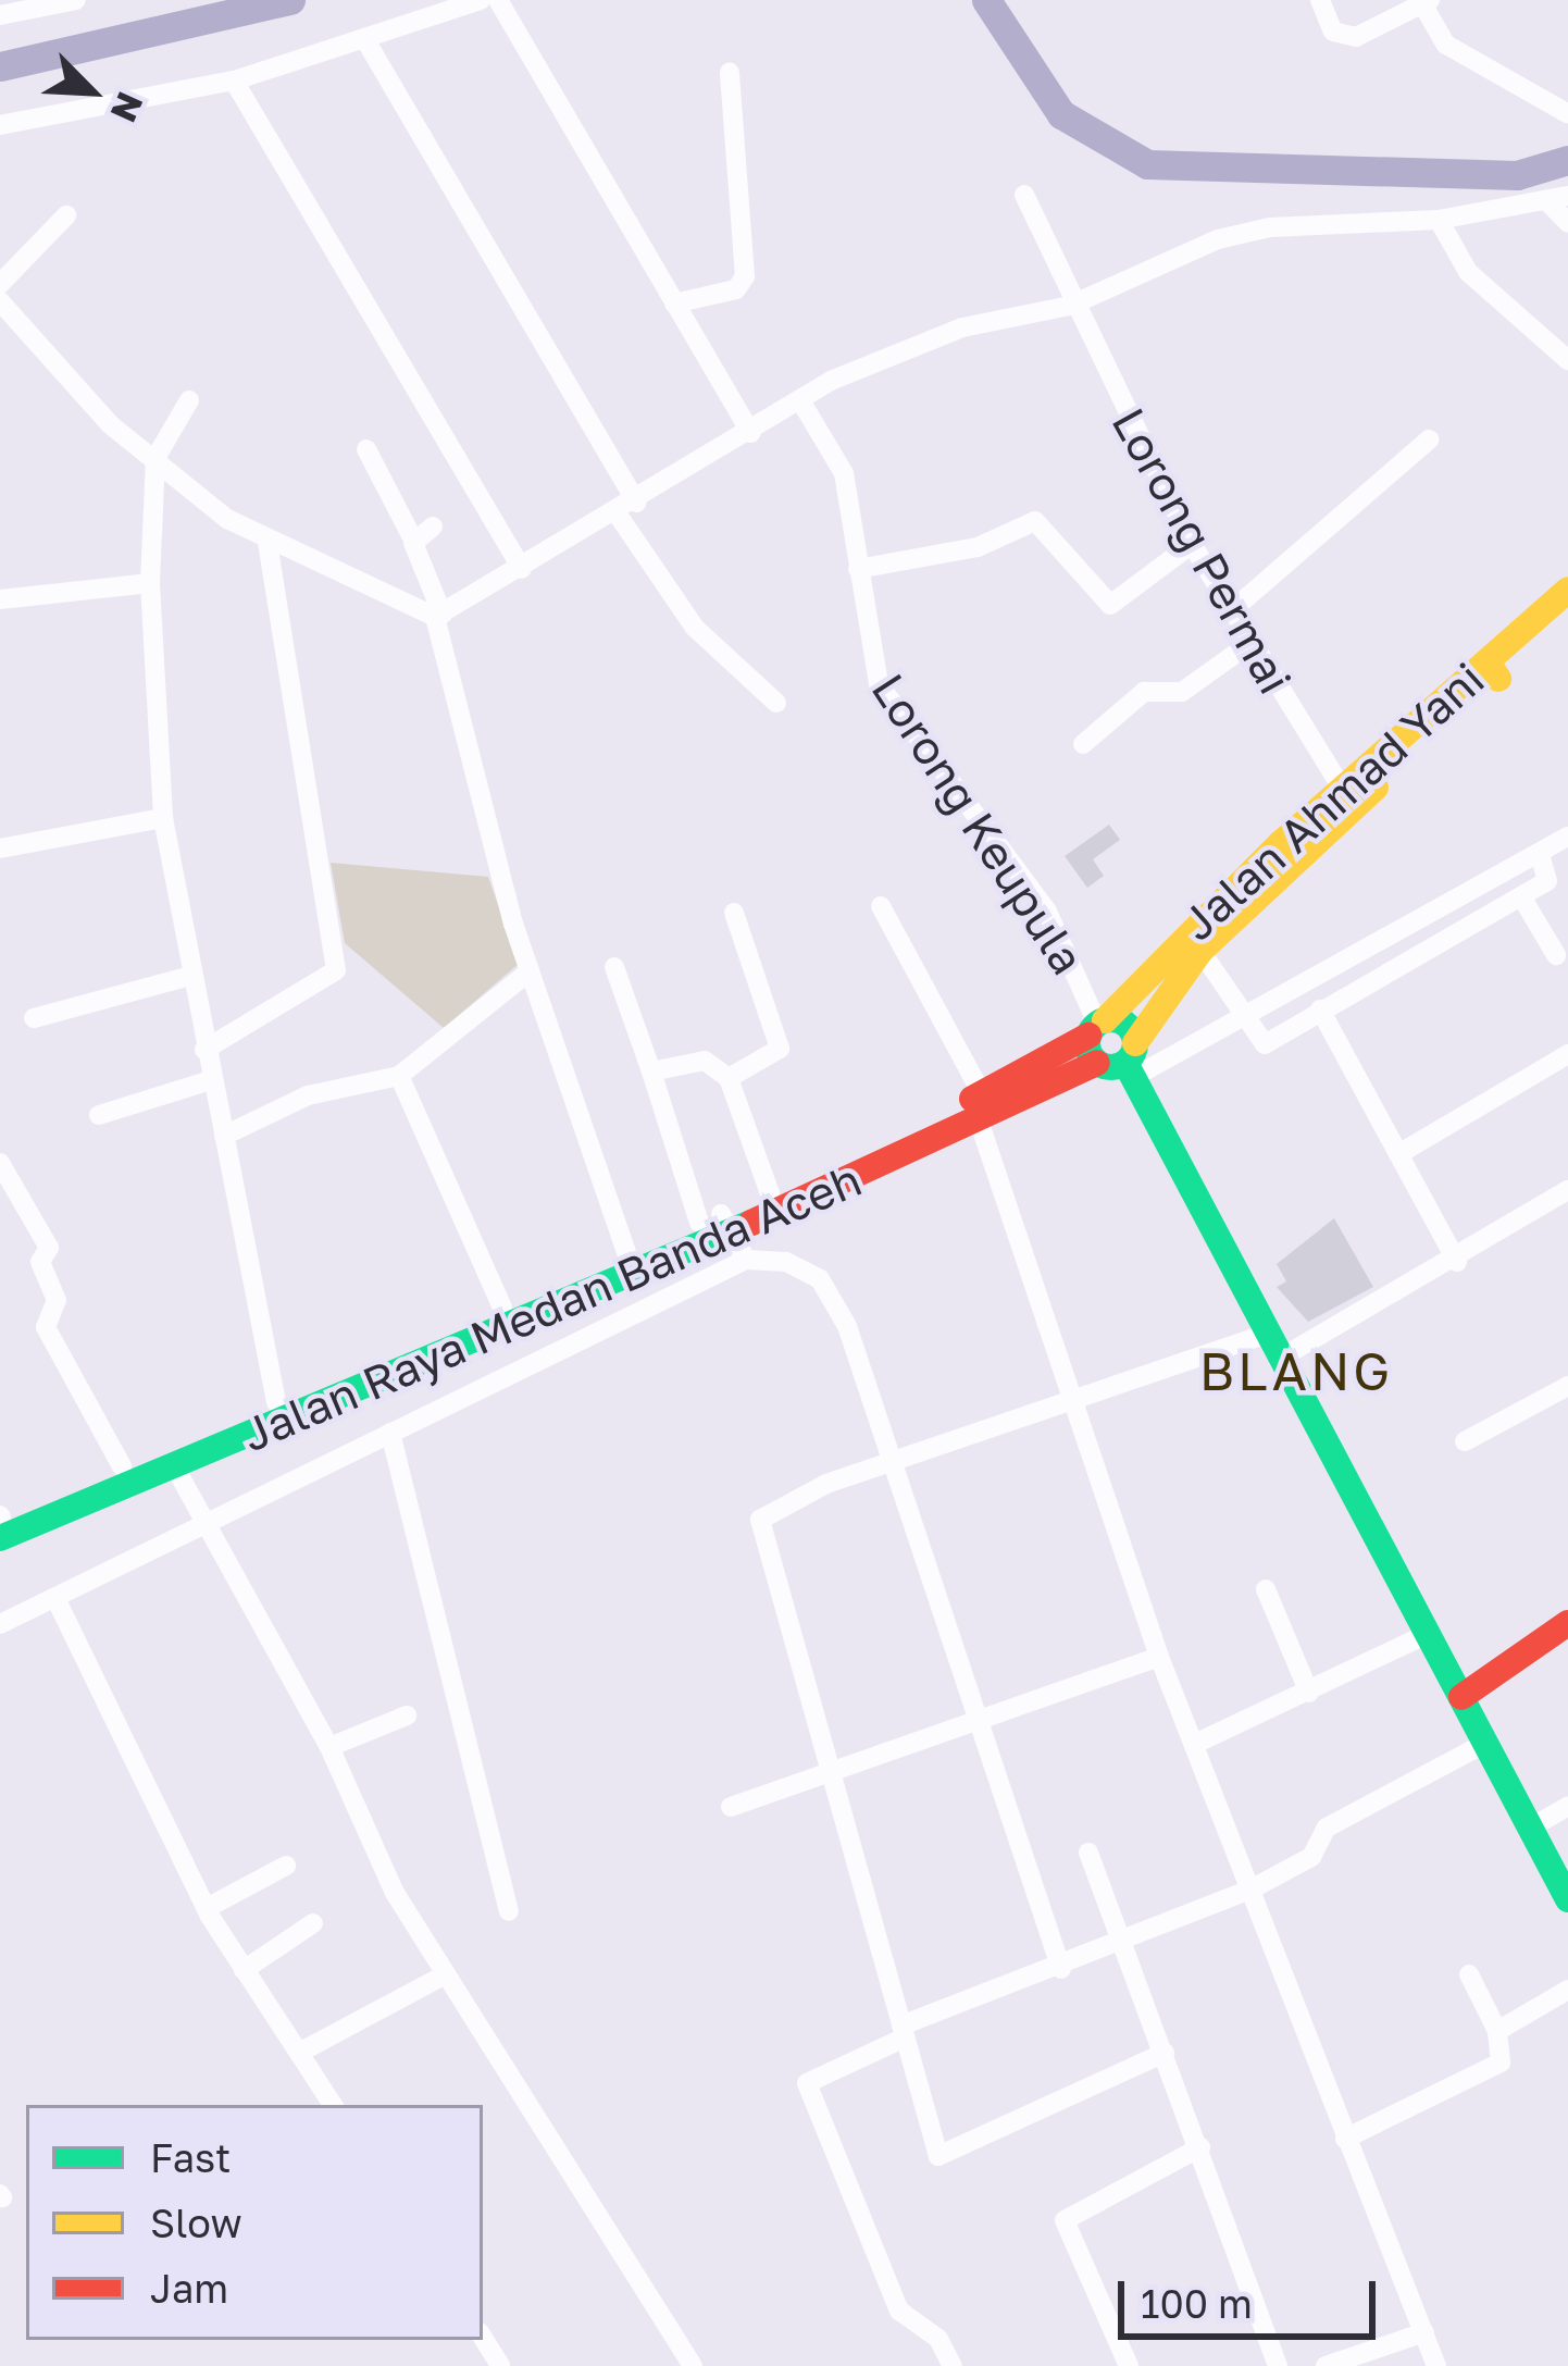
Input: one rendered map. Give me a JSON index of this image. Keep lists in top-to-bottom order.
{
  "streets": {
    "main road": ["Jalan Ahmad Yani", "Jalan Raya Medan Banda Aceh"],
    "street": ["Lorong Permai", "Lorong Keupula"]
  },
  "crossings": [
    ["Lorong Permai", "Jalan Ahmad Yani"],
    ["Jalan Ahmad Yani", "Lorong Keupula"],
    ["Jalan Ahmad Yani", "Jalan Raya Medan Banda Aceh"],
    ["Lorong Keupula", "Jalan Raya Medan Banda Aceh"]
  ],
  "districts": ["BLANG"],
  "legend": ["Fast", "Slow", "Jam"],
  "scale_bar": "100 m",
  "north": "bottom right"
}
